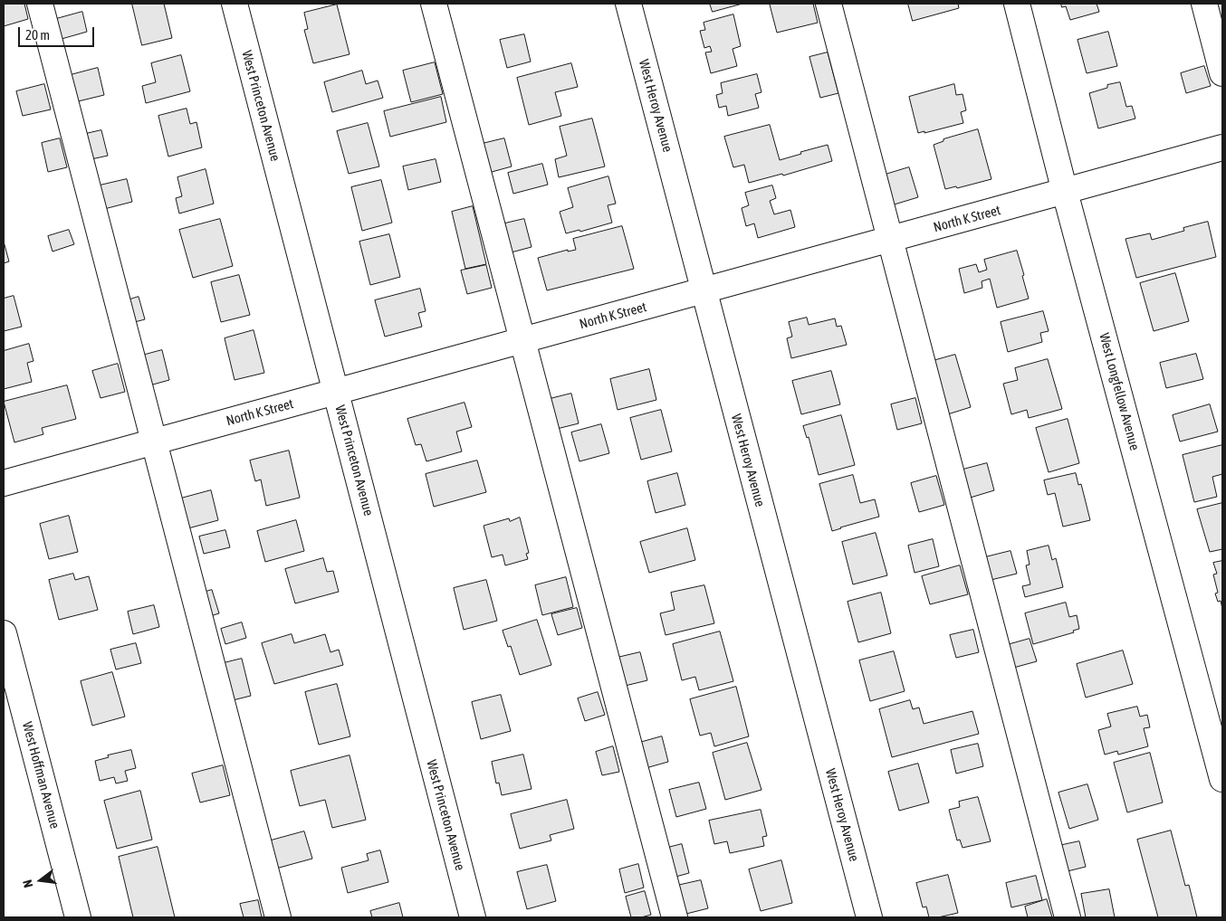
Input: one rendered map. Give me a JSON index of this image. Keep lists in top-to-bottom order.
{
  "streets": {
    "street": [
      "West Princeton Avenue",
      "West Heroy Avenue",
      "North K Street",
      "West Longfellow Avenue",
      "West Hoffman Avenue"
    ]
  },
  "crossings": [
    ["West Princeton Avenue", "North K Street"],
    ["West Heroy Avenue", "North K Street"],
    ["North K Street", "West Longfellow Avenue"]
  ],
  "scale_bar": "20 m",
  "north": "left"
}
